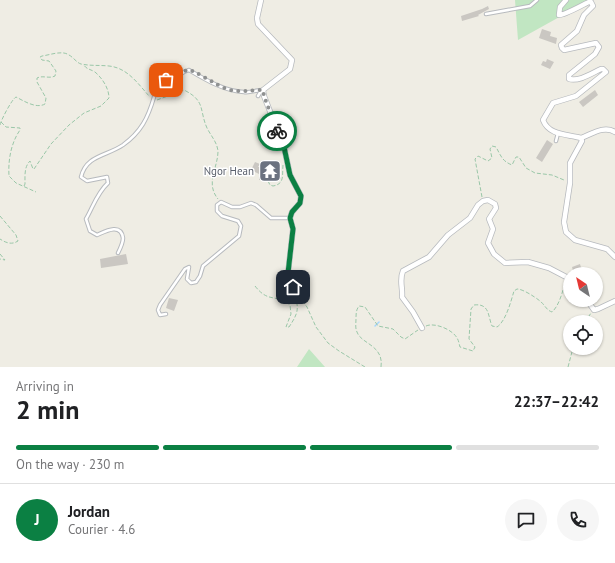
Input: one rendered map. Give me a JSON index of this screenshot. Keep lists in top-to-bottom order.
{
  "places": {
    "temple": ["Ngor Hean"]
  },
  "north": "top left",
  "page": {
    "heading": ["2 min", "Arriving in", "22:37–22:42"],
    "panel": ["Jordan", "Courier · 4.6"],
    "bar": "On the way · 230 m",
    "round": "J"
  }
}
